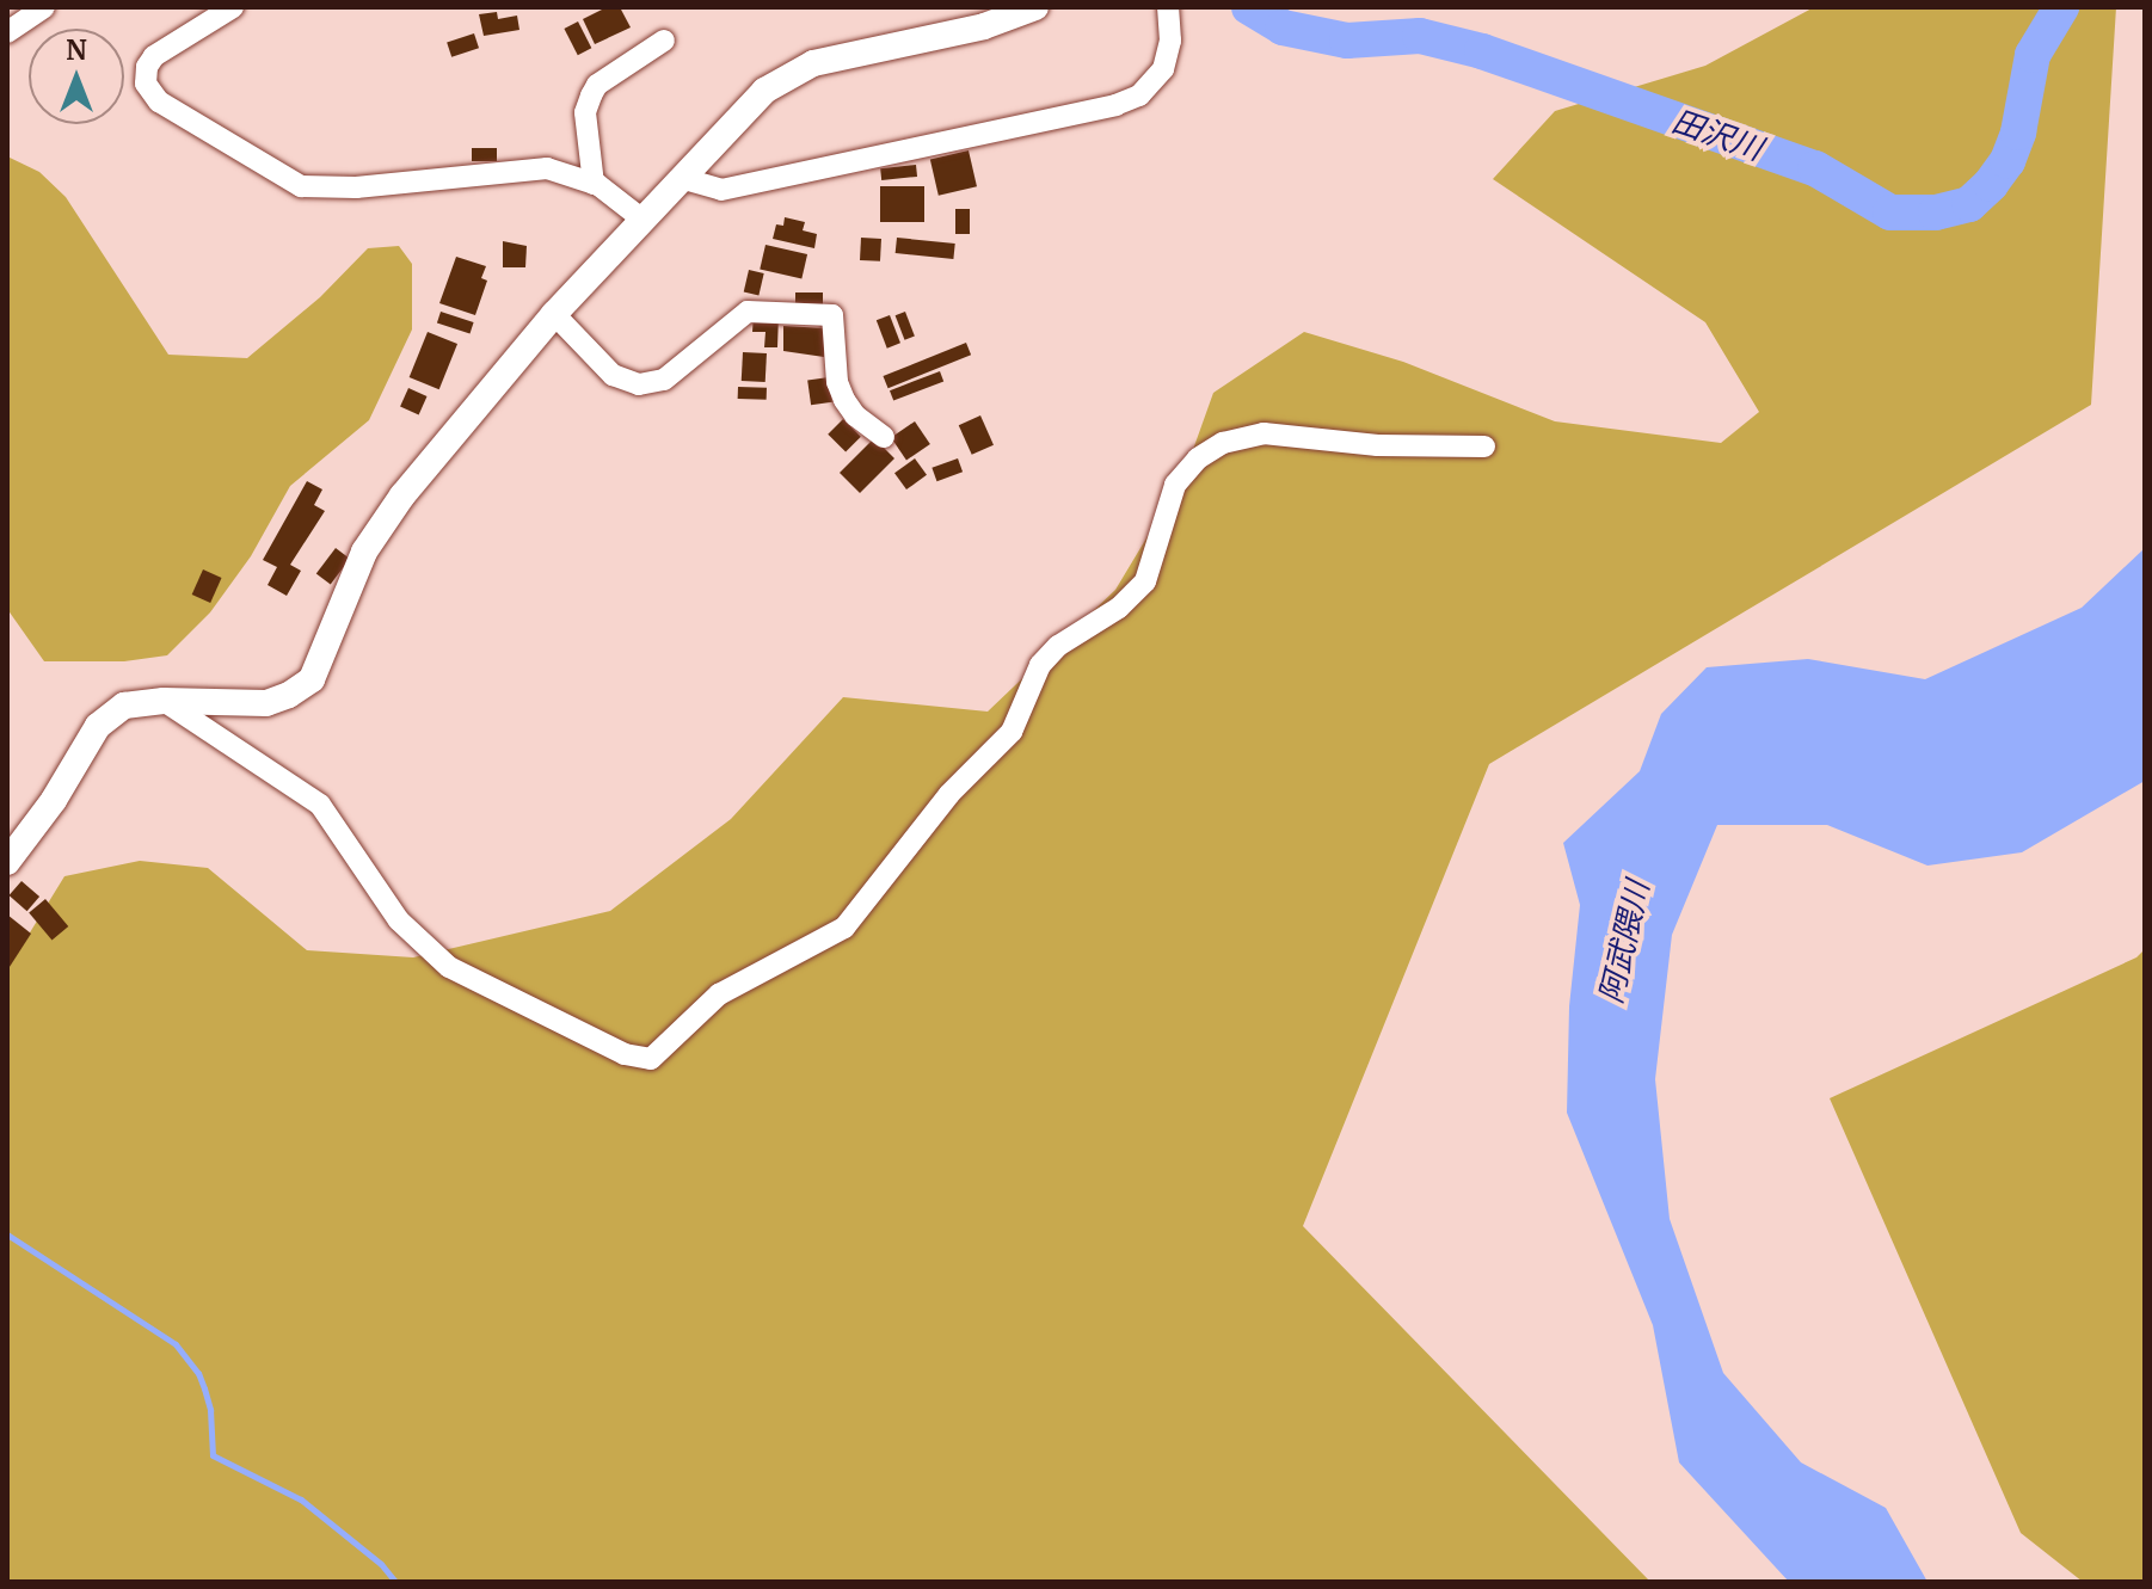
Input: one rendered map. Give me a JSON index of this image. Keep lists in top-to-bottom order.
{
  "water": ["田沢川", "阿武隈川"],
  "north": "top"
}
